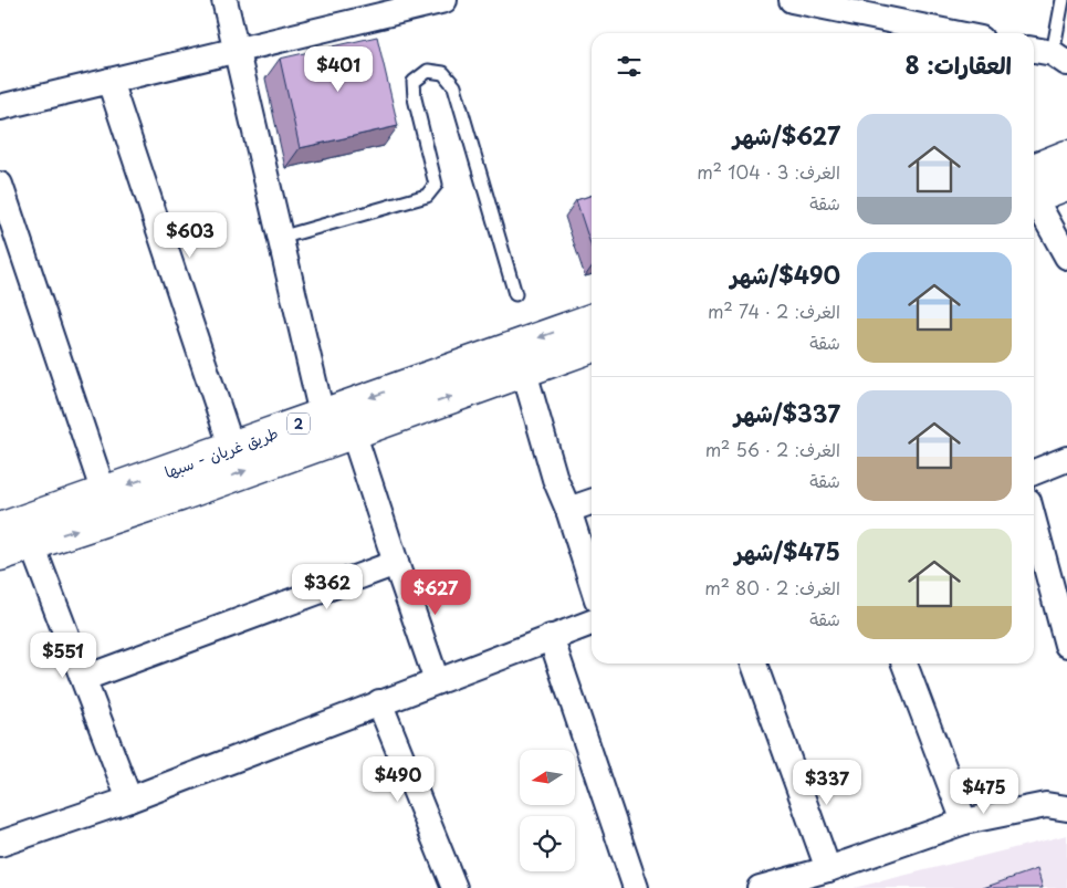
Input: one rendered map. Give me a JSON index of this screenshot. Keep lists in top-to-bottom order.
{
  "streets": {
    "highway": ["2", "طريق غريان - سبها"]
  },
  "north": "left",
  "page": {
    "heading": "العقارات: 8",
    "price": [
      "$401",
      "$603",
      "$362",
      "$627",
      "$551",
      "$490",
      "$337",
      "$475"
    ],
    "list": [
      {
        "name": "$627/شهر",
        "note": "الغرف: 3 · 104 m² · شقة"
      },
      {
        "name": "$490/شهر",
        "note": "الغرف: 2 · 74 m² · شقة"
      },
      {
        "name": "$337/شهر",
        "note": "الغرف: 2 · 56 m² · شقة"
      },
      {
        "name": "$475/شهر",
        "note": "الغرف: 2 · 80 m² · شقة"
      }
    ]
  }
}
